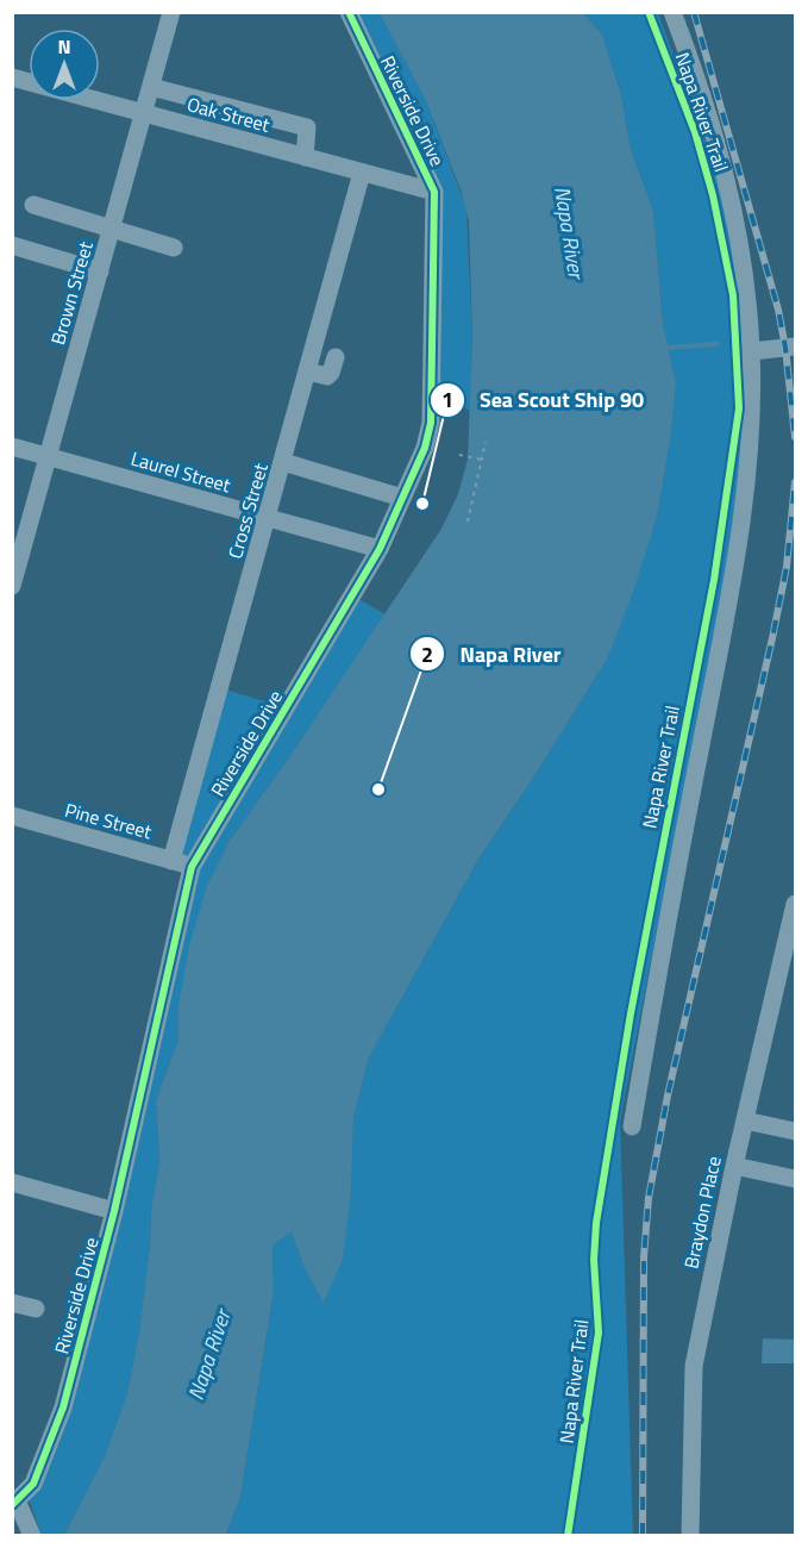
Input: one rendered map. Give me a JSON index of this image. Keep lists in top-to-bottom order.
{
  "streets": {
    "street": [
      "Riverside Drive",
      "Oak Street",
      "Brown Street",
      "Laurel Street",
      "Cross Street",
      "Pine Street",
      "Braydon Place"
    ],
    "cycle path": ["Napa River Trail"]
  },
  "crossings": [
    ["Riverside Drive", "Oak Street"],
    ["Riverside Drive", "Laurel Street"],
    ["Riverside Drive", "Pine Street"],
    ["Oak Street", "Brown Street"],
    ["Oak Street", "Cross Street"],
    ["Brown Street", "Laurel Street"],
    ["Laurel Street", "Cross Street"],
    ["Cross Street", "Pine Street"]
  ],
  "water": ["Napa River"],
  "places": ["Sea Scout Ship 90", "Napa River"],
  "north": "top"
}
